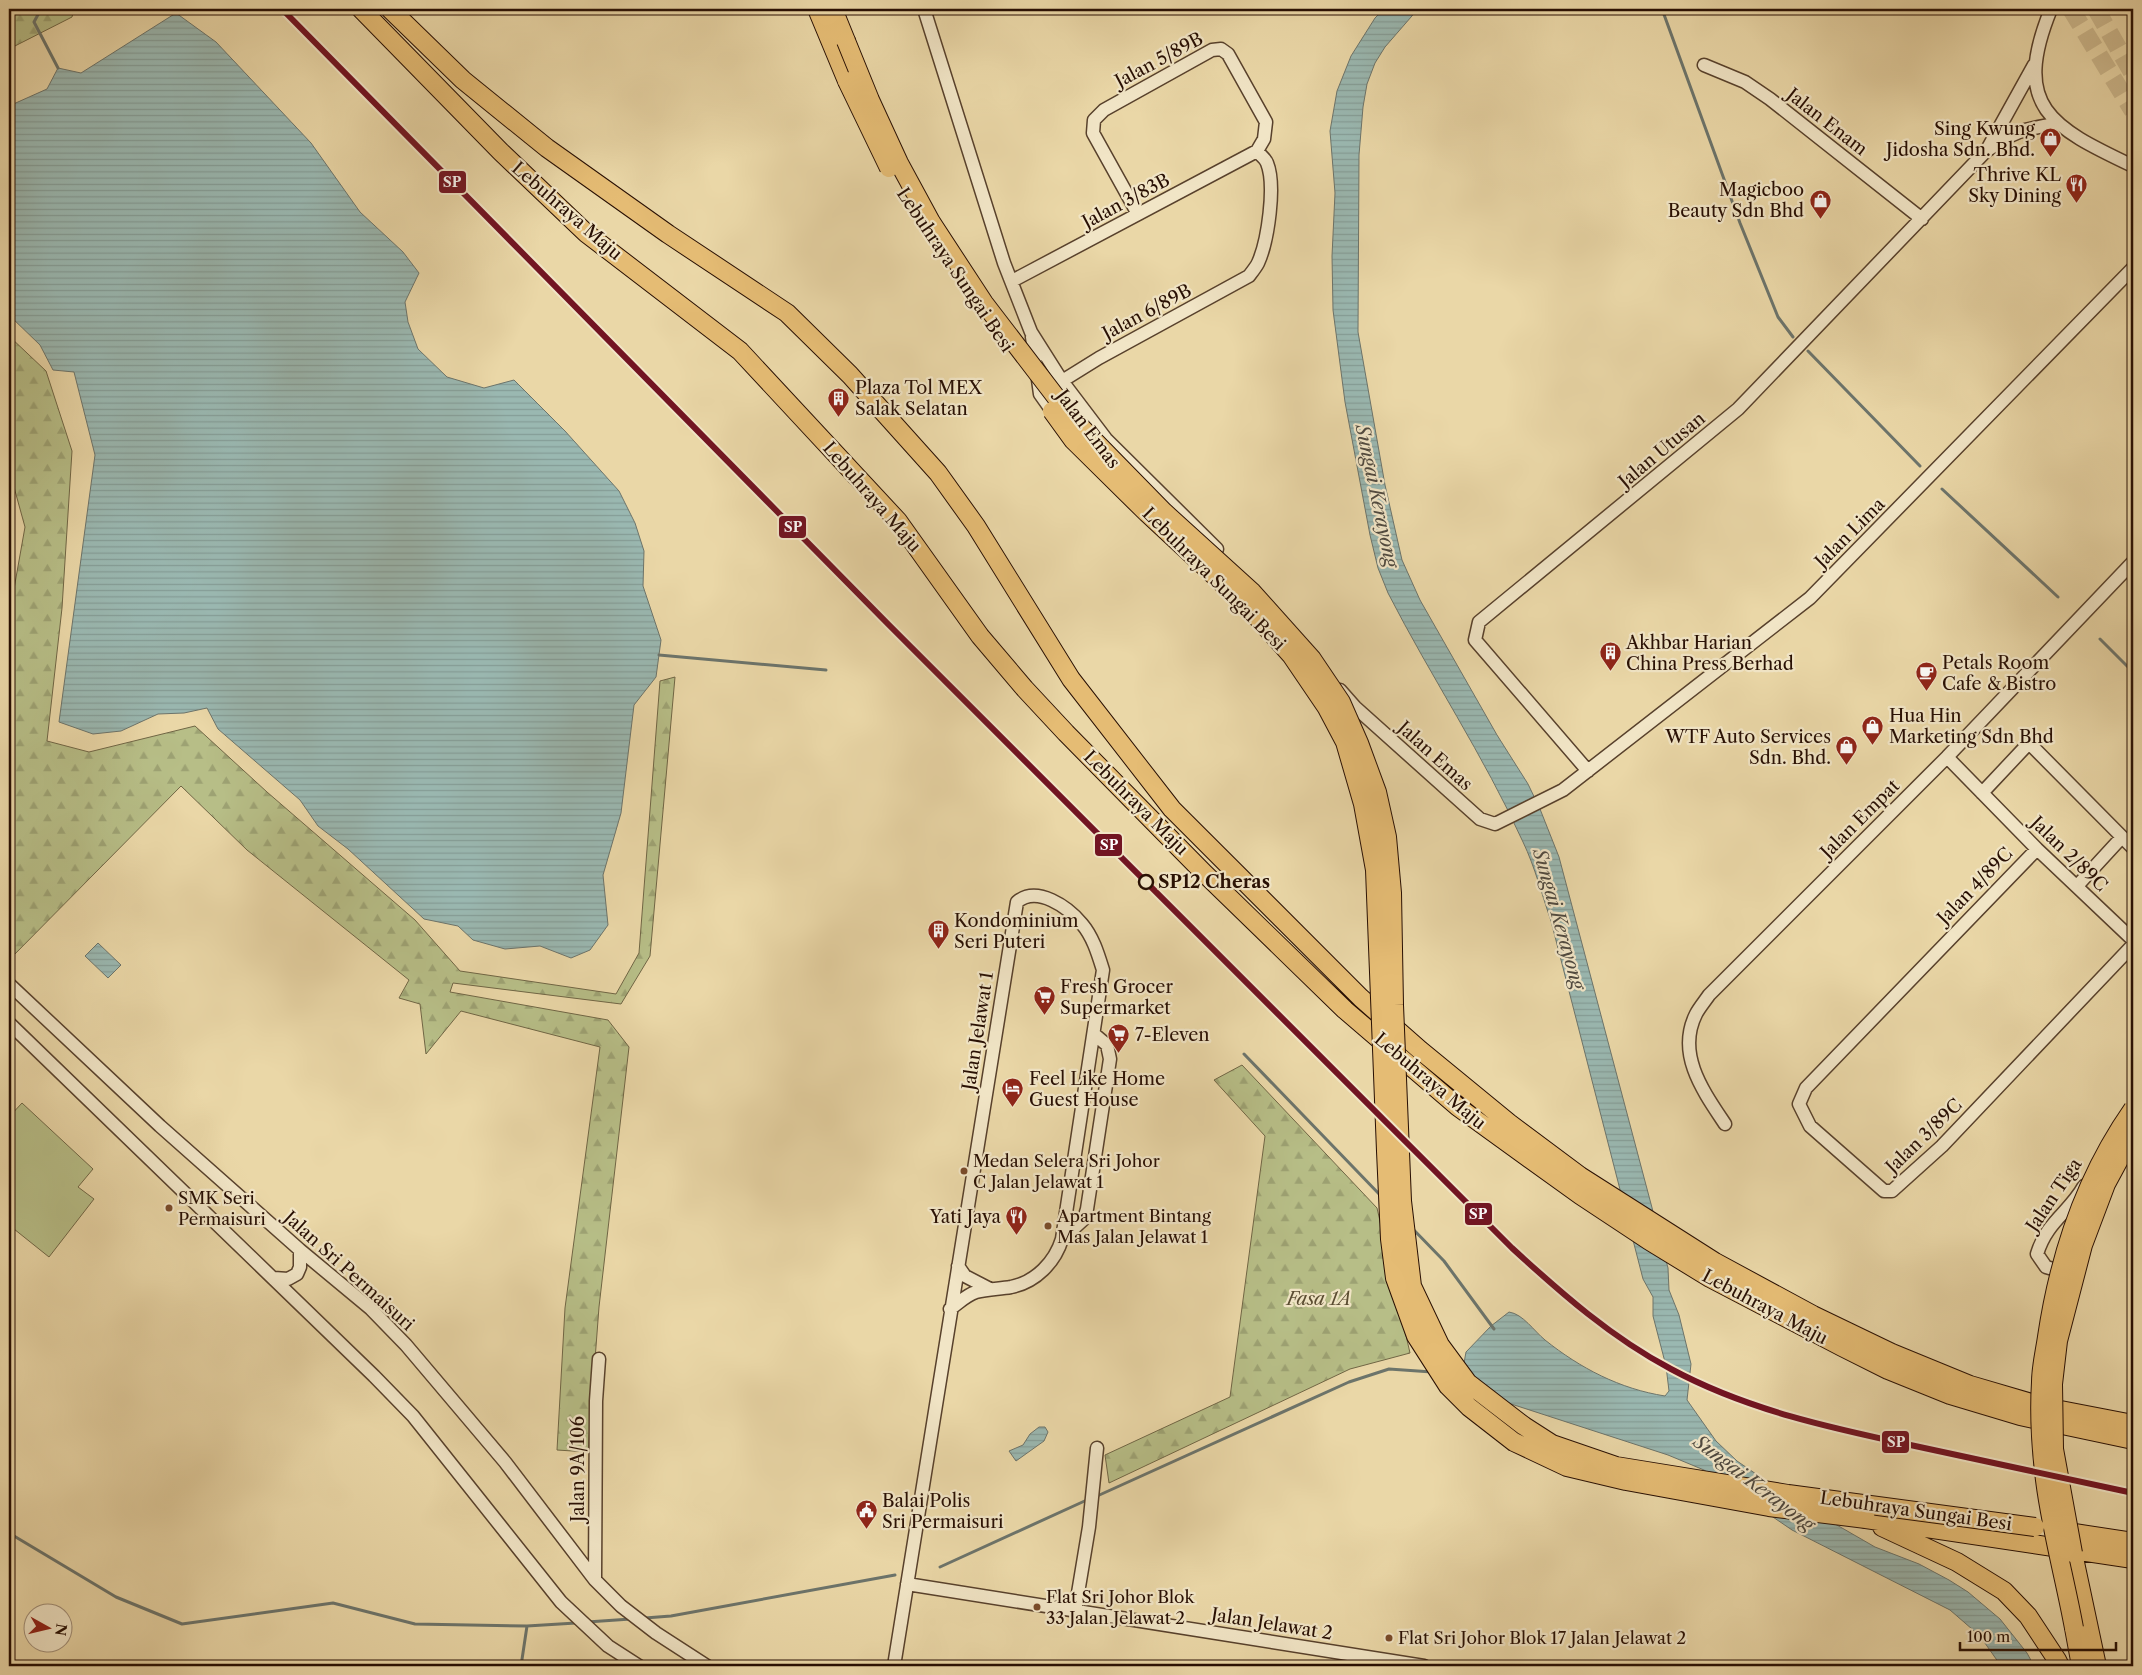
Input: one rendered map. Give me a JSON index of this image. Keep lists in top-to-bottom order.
{
  "streets": {
    "highway": ["Lebuhraya Maju", "Lebuhraya Sungai Besi"],
    "street": [
      "Jalan 5/89B",
      "Jalan Enam",
      "Jalan 3/83B",
      "Jalan 6/89B",
      "Jalan Emas",
      "Jalan Utusan",
      "Jalan Lima",
      "Jalan Empat",
      "Jalan 2/89C",
      "Jalan 4/89C",
      "Jalan Jelawat 1",
      "Jalan 3/89C",
      "Jalan Tiga",
      "Jalan Sri Permaisuri",
      "Jalan 9A/106",
      "Jalan Jelawat 2"
    ]
  },
  "crossings": [
    ["Jalan 5/89B", "Jalan 3/83B"],
    ["Jalan 5/89B", "Jalan 6/89B"],
    ["Jalan Enam", "Jalan Utusan"],
    ["Jalan 3/83B", "Jalan 6/89B"],
    ["Jalan 3/83B", "Jalan Emas"],
    ["Jalan 6/89B", "Jalan Emas"],
    ["Jalan Emas", "Jalan Lima"],
    ["Jalan Utusan", "Jalan Lima"],
    ["Jalan Empat", "Jalan 2/89C"],
    ["Jalan 2/89C", "Jalan 4/89C"],
    ["Jalan 4/89C", "Jalan 3/89C"],
    ["Jalan Jelawat 1", "Jalan Jelawat 2"],
    ["Jalan Sri Permaisuri", "Jalan 9A/106"]
  ],
  "water": ["Sungai Kerayong"],
  "parks": ["Fasa 1A"],
  "places": {
    "shop": [
      "Sing Kwung Jidosha Sdn. Bhd.",
      "Magicboo Beauty Sdn Bhd",
      "Hua Hin Marketing Sdn Bhd",
      "WTF Auto Services Sdn. Bhd."
    ],
    "restaurant": ["Thrive KL Sky Dining", "Yati Jaya"],
    "building": ["Plaza Tol MEX Salak Selatan", "Akhbar Harian China Press Berhad", "Kondominium Seri Puteri"],
    "cafe": ["Petals Room Cafe & Bistro"],
    "other": [
      "SP12 Cheras",
      "Medan Selera Sri Johor C Jalan Jelawat 1",
      "SMK Seri Permaisuri",
      "Apartment Bintang Mas Jalan Jelawat 1",
      "Flat Sri Johor Blok 33 Jalan Jelawat 2",
      "Flat Sri Johor Blok 17 Jalan Jelawat 2"
    ],
    "supermarket": ["Fresh Grocer Supermarket", "7-Eleven"],
    "hotel": ["Feel Like Home Guest House"],
    "public building": ["Balai Polis Sri Permaisuri"]
  },
  "lines": ["transit line SP"],
  "scale_bar": "100 m",
  "north": "right"
}
